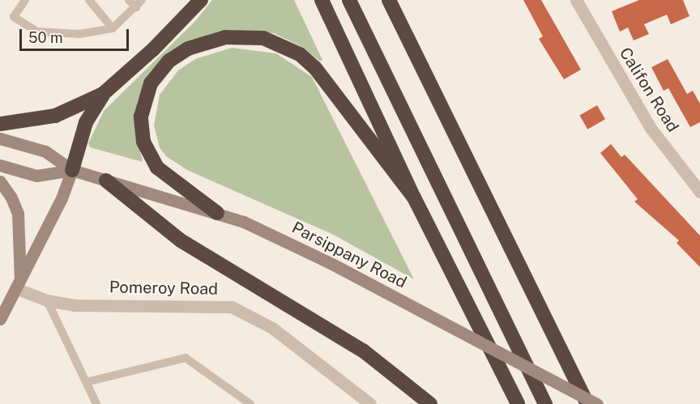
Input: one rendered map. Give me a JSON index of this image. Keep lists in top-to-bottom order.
{
  "streets": {
    "main road": ["Parsippany Road"],
    "street": ["Califon Road", "Pomeroy Road"]
  },
  "scale_bar": "50 m"
}
